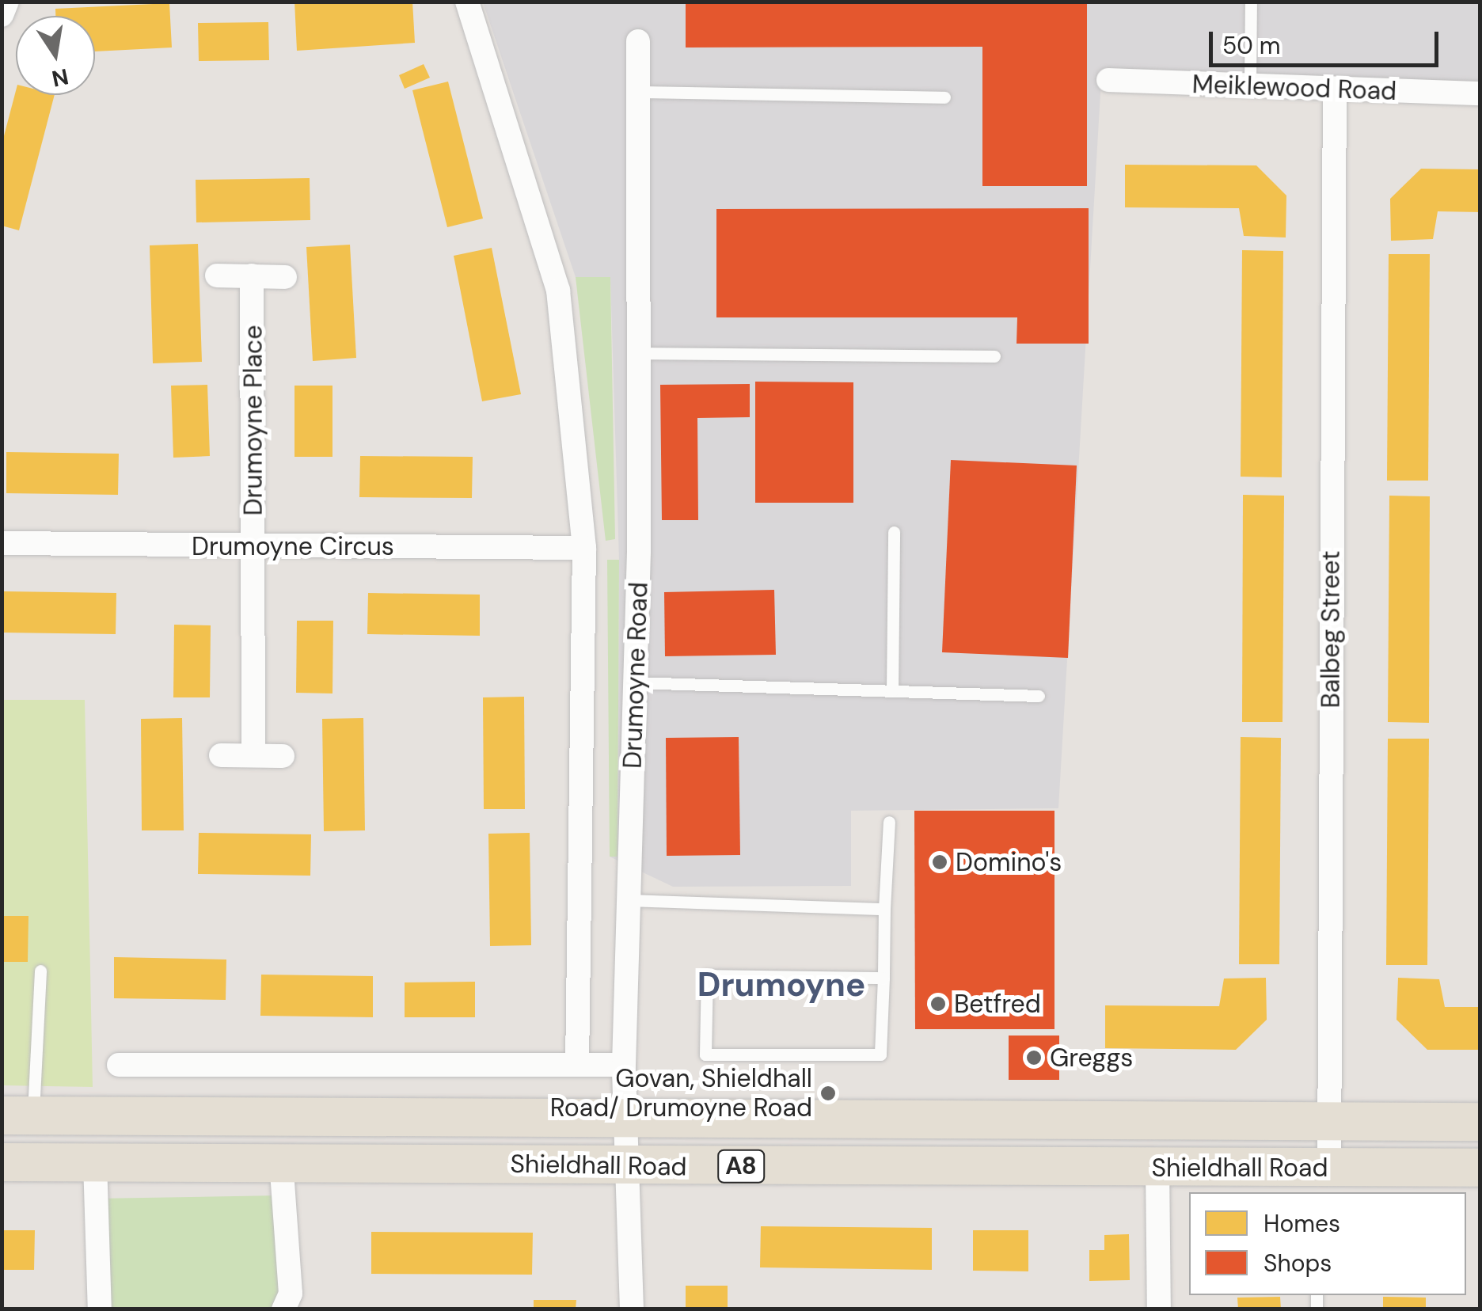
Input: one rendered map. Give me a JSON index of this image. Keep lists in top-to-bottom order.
{
  "streets": {
    "main road": ["Shieldhall Road", "A8"],
    "street": [
      "Meiklewood Road",
      "Drumoyne Place",
      "Drumoyne Circus",
      "Balbeg Street",
      "Drumoyne Road"
    ]
  },
  "crossings": [
    ["Meiklewood Road", "Balbeg Street"],
    ["Drumoyne Place", "Drumoyne Circus"],
    ["Drumoyne Circus", "Drumoyne Road"],
    ["Balbeg Street", "Shieldhall Road"],
    ["Drumoyne Road", "Shieldhall Road"]
  ],
  "districts": ["Drumoyne"],
  "places": [
    "Domino's",
    "Betfred",
    "Greggs",
    "Govan, Shieldhall Road/ Drumoyne Road"
  ],
  "legend": ["Homes", "Shops"],
  "scale_bar": "50 m",
  "north": "bottom"
}
